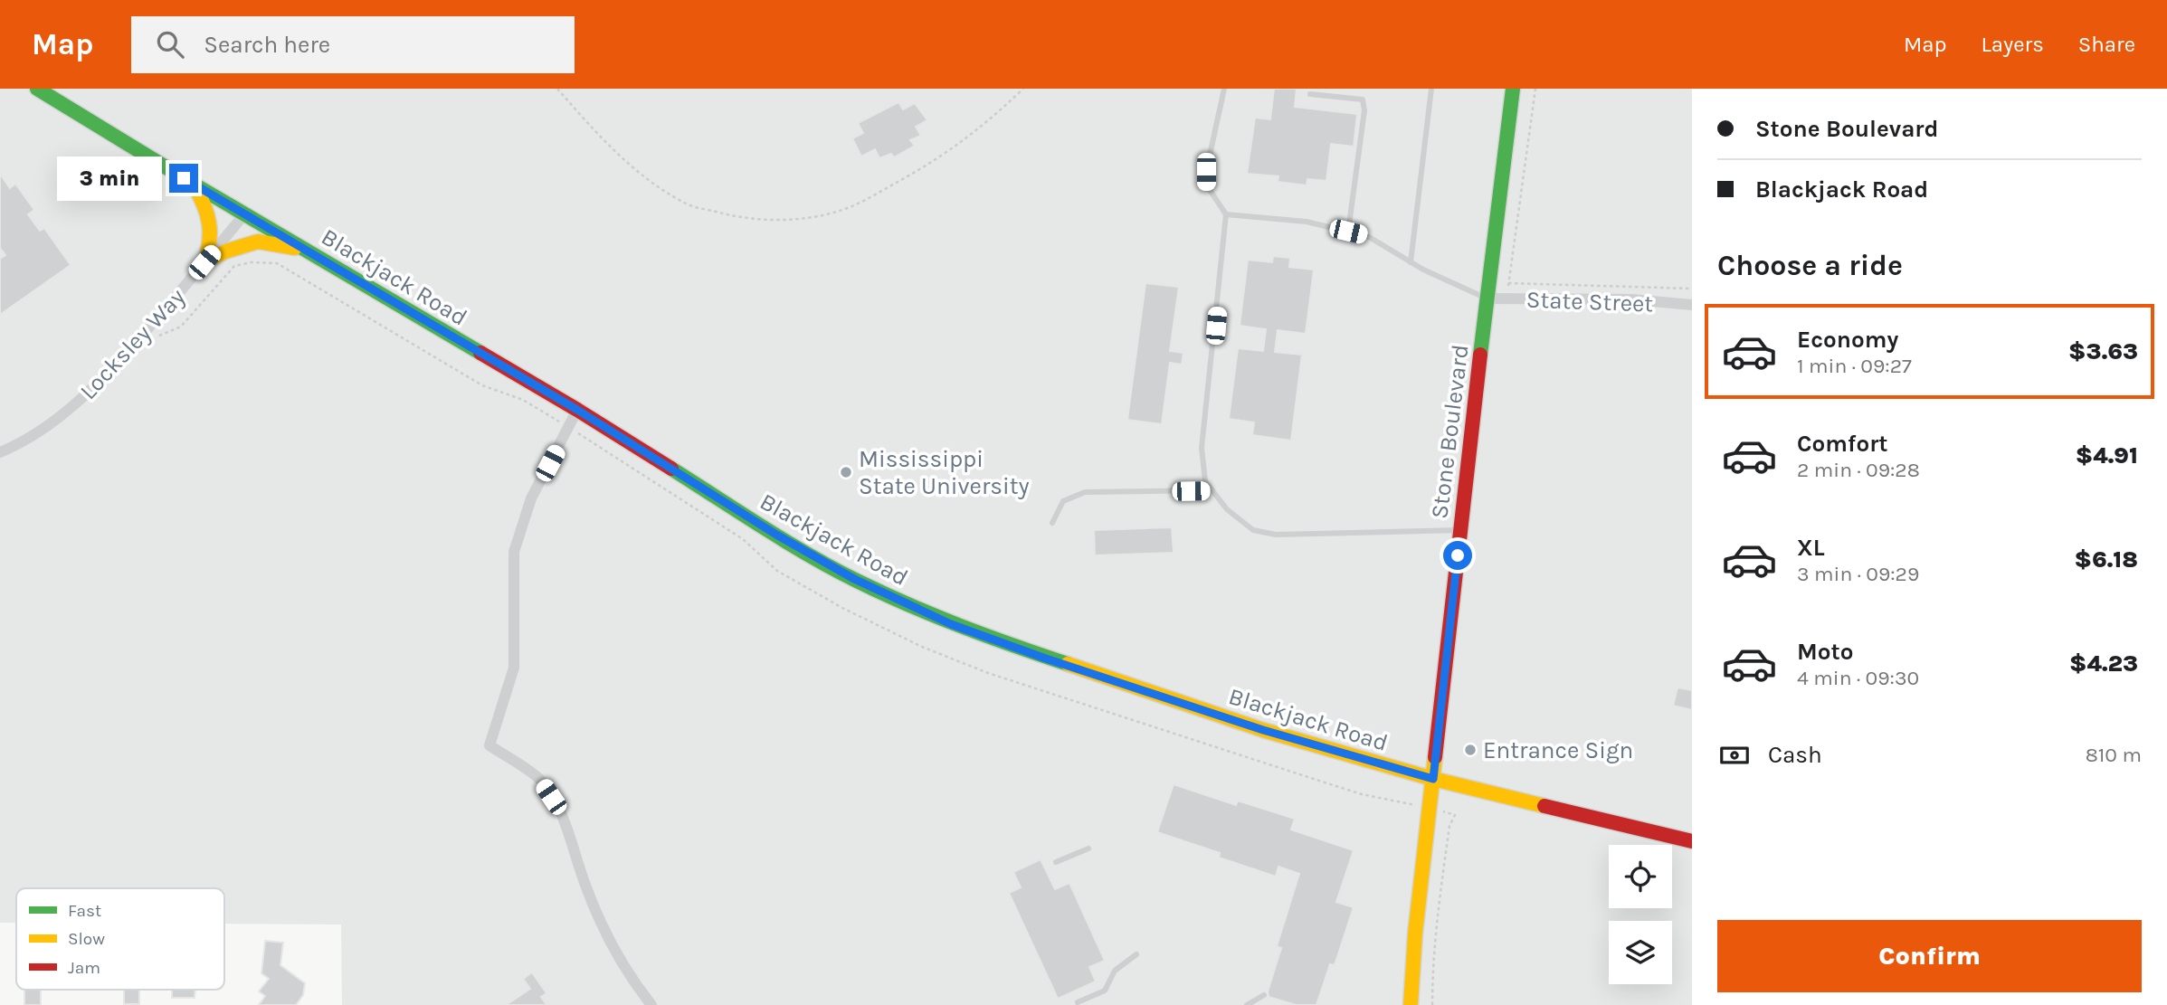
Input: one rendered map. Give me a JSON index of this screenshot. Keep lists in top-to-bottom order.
{
  "streets": {
    "street": [
      "Blackjack Road",
      "State Street",
      "Locksley Way",
      "Stone Boulevard"
    ]
  },
  "crossings": [
    ["Blackjack Road", "Locksley Way"],
    ["Blackjack Road", "Stone Boulevard"],
    ["State Street", "Stone Boulevard"]
  ],
  "places": ["Mississippi State University", "Entrance Sign"],
  "legend": ["Fast", "Slow", "Jam"],
  "page": {
    "header": "Map",
    "search": "Search here",
    "nav": ["Map", "Layers", "Share"],
    "banner": ["Stone Boulevard", "Blackjack Road"],
    "bubble": "3 min",
    "heading": "Choose a ride",
    "list": [
      {
        "name": "Economy",
        "note": "1 min · 09:27",
        "value": "$3.63"
      },
      {
        "name": "Comfort",
        "note": "2 min · 09:28",
        "value": "$4.91"
      },
      {
        "name": "XL",
        "note": "3 min · 09:29",
        "value": "$6.18"
      },
      {
        "name": "Moto",
        "note": "4 min · 09:30",
        "value": "$4.23"
      }
    ],
    "pay": ["Cash", "810 m"],
    "buttons": "Confirm"
  }
}
